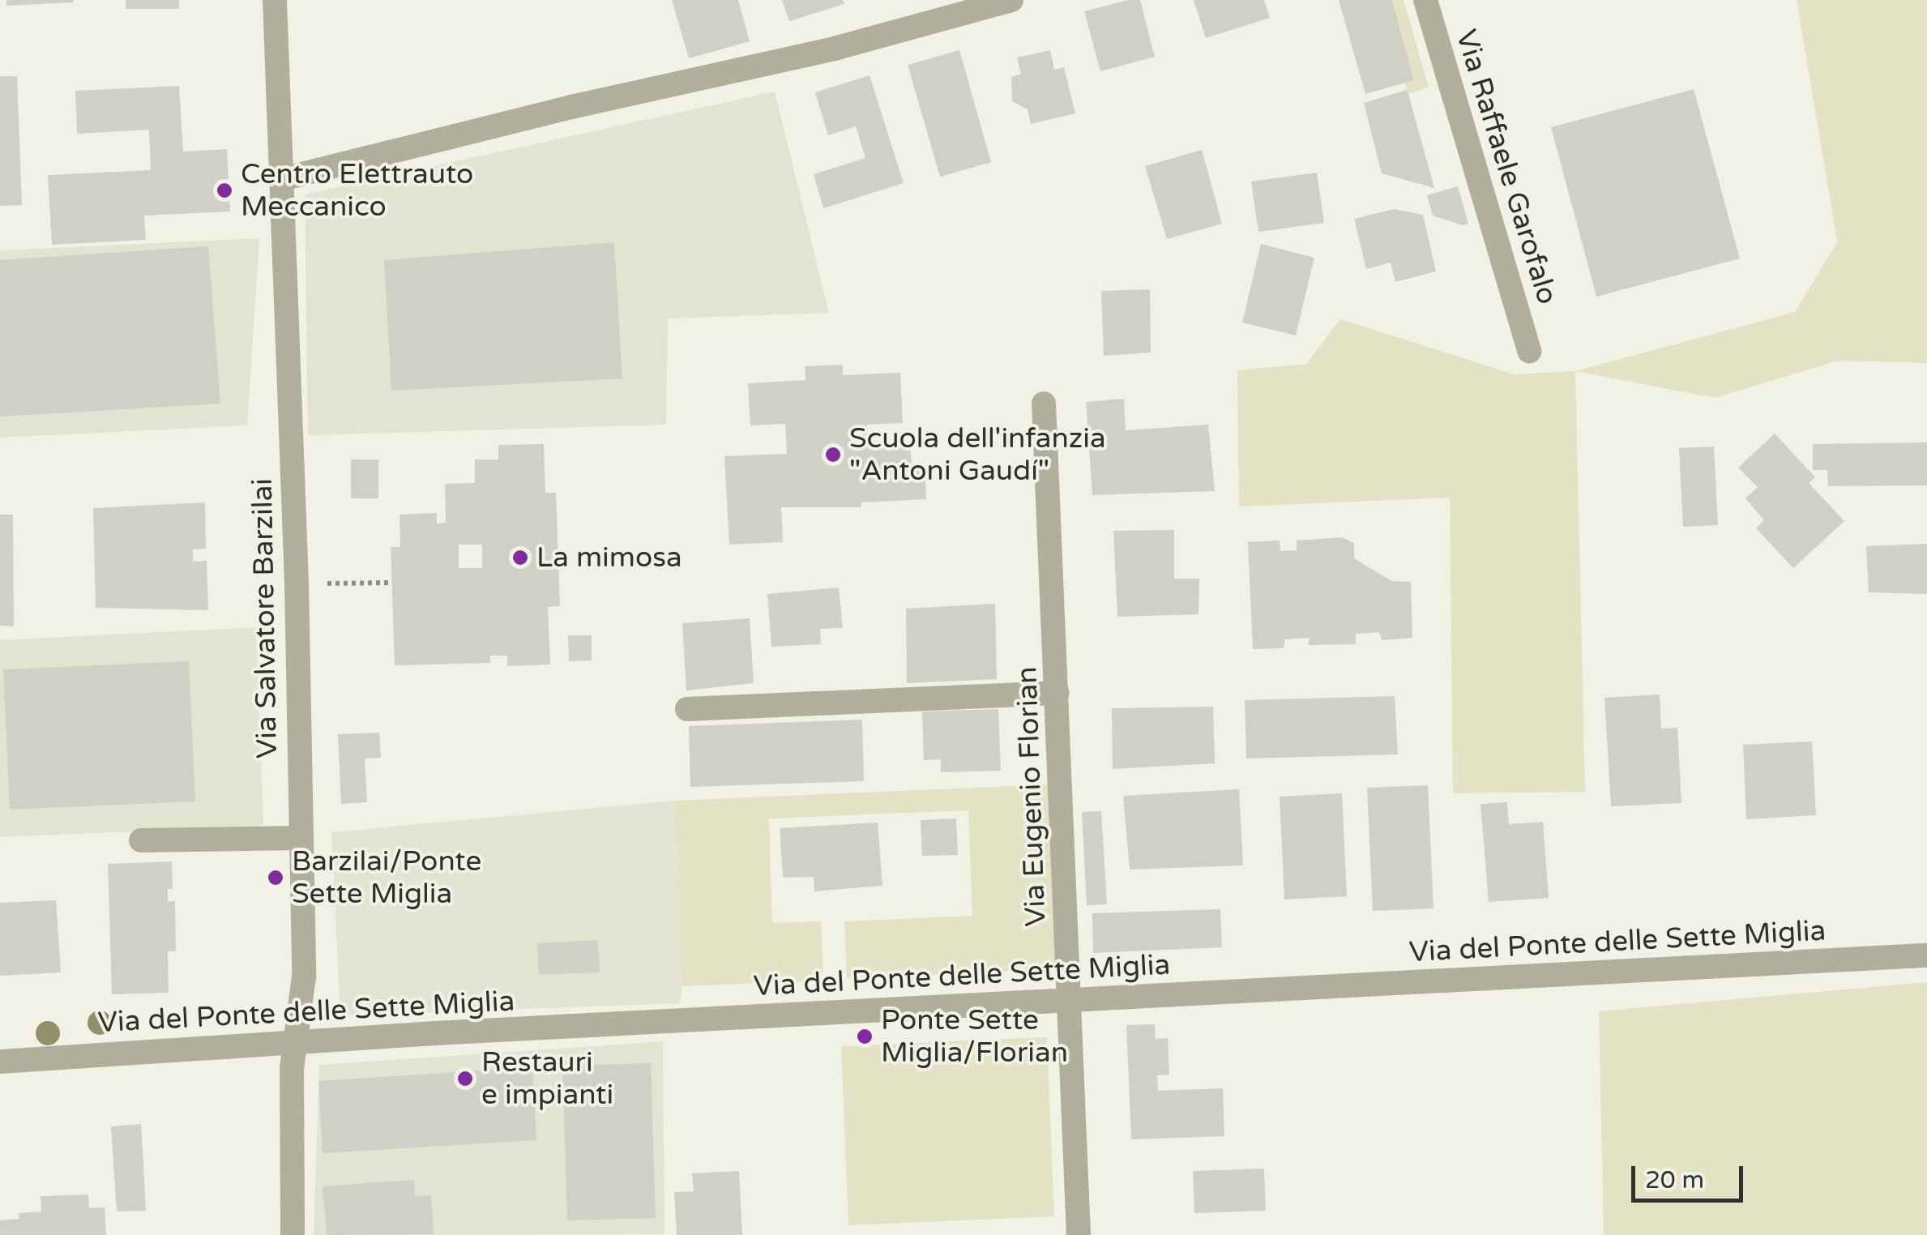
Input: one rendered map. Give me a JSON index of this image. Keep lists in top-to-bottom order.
{
  "streets": {
    "street": [
      "Via Raffaele Garofalo",
      "Via Salvatore Barzilai",
      "Via Eugenio Florian",
      "Via del Ponte delle Sette Miglia"
    ]
  },
  "crossings": [
    ["Via Salvatore Barzilai", "Via del Ponte delle Sette Miglia"],
    ["Via Eugenio Florian", "Via del Ponte delle Sette Miglia"]
  ],
  "places": [
    "Centro Elettrauto Meccanico",
    "Scuola dell'infanzia \"Antoni Gaudí\"",
    "La mimosa",
    "Barzilai/Ponte Sette Miglia",
    "Ponte Sette Miglia/Florian",
    "Restauri e impianti"
  ],
  "scale_bar": "20 m"
}
